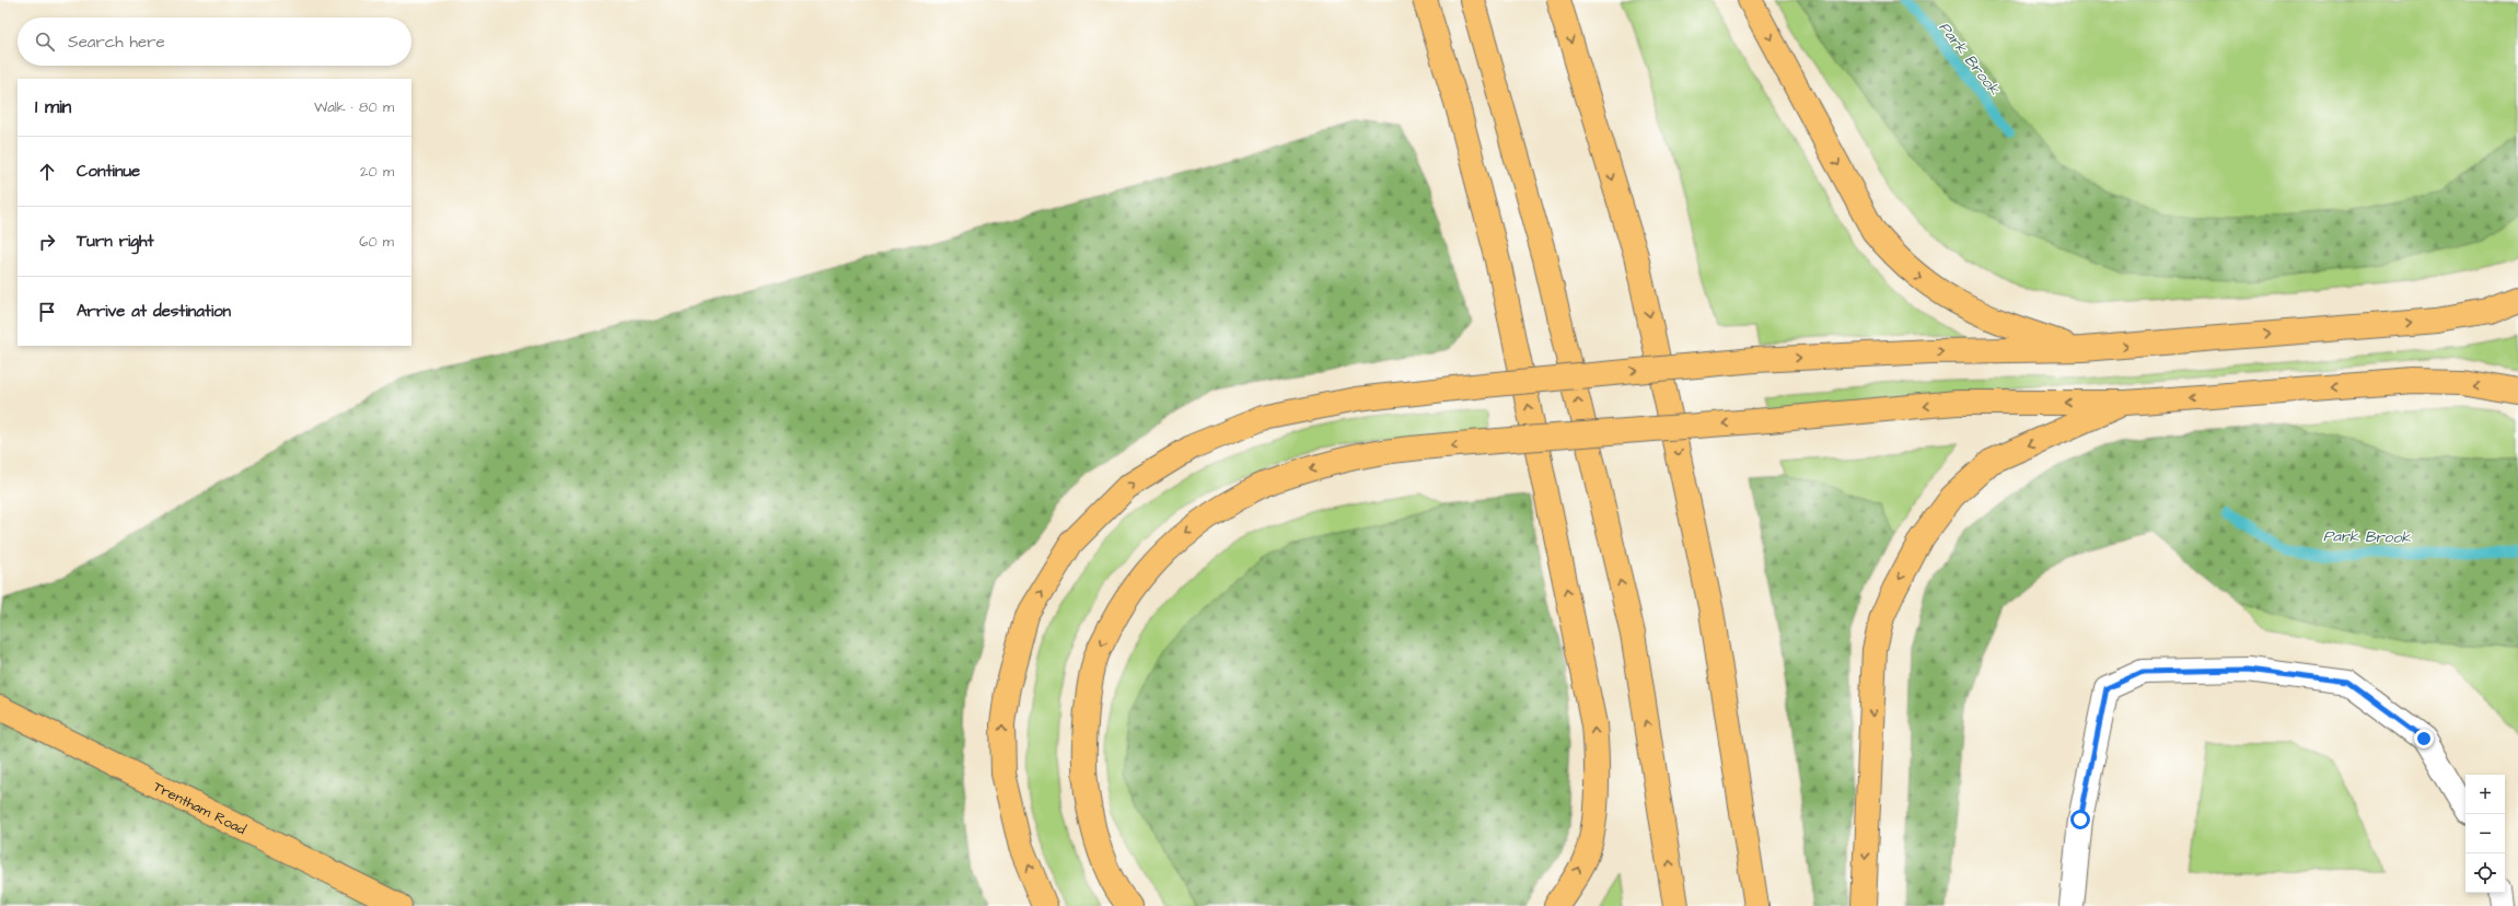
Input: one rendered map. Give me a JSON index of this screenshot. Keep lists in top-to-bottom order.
{
  "streets": {
    "highway": ["Trentham Road"]
  },
  "water": ["Park Brook"],
  "page": {
    "search": "Search here",
    "heading": ["1 min", "Walk · 80 m"],
    "list": [
      ["Continue", "20 m"],
      ["Turn right", "60 m"],
      "Arrive at destination"
    ],
    "map_buttons": ["+", "−"]
  }
}
